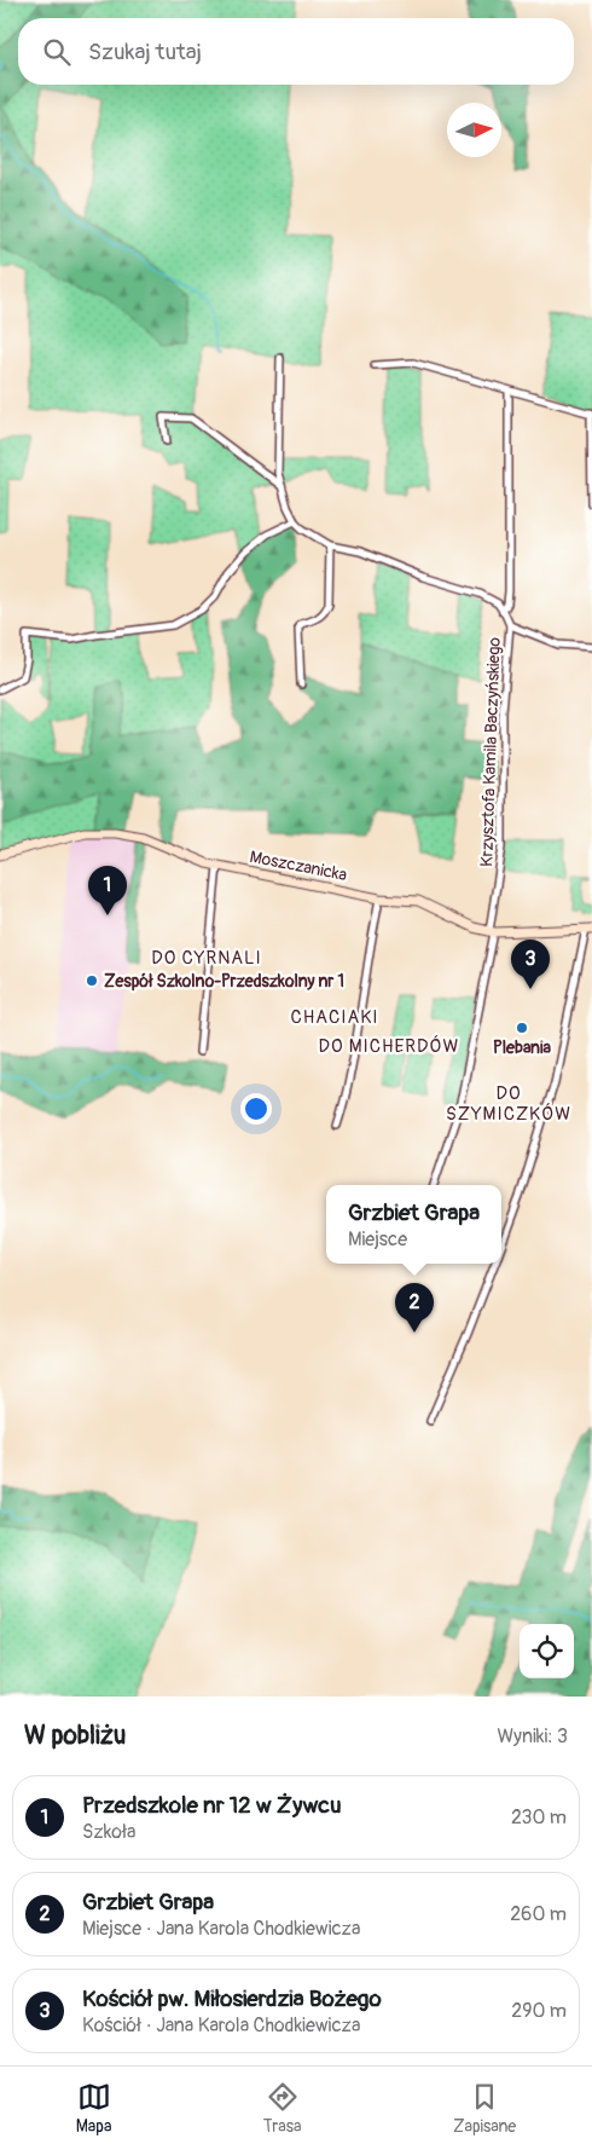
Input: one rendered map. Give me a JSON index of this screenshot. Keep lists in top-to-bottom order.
{
  "streets": {
    "street": ["Krzysztofa Kamila Baczyńskiego", "Moszczanicka"]
  },
  "crossings": [
    ["Krzysztofa Kamila Baczyńskiego", "Moszczanicka"]
  ],
  "districts": [
    "DO CYRNALI",
    "CHACIAKI",
    "DO MICHERDÓW",
    "DO SZYMICZKÓW"
  ],
  "places": ["Zespół Szkolno-Przedszkolny nr 1", "Plebania"],
  "north": "right",
  "page": {
    "search": "Szukaj tutaj",
    "pins": ["1", "3", "2"],
    "popup": ["Grzbiet Grapa", "Miejsce"],
    "heading": ["W pobliżu", "Wyniki: 3"],
    "list": [
      {
        "mark": "1",
        "name": "Przedszkole nr 12 w Żywcu",
        "note": "Szkoła",
        "value": "230 m"
      },
      {
        "mark": "2",
        "name": "Grzbiet Grapa",
        "note": "Miejsce · Jana Karola Chodkiewicza",
        "value": "260 m"
      },
      {
        "mark": "3",
        "name": "Kościół pw. Miłosierdzia Bożego",
        "note": "Kościół · Jana Karola Chodkiewicza",
        "value": "290 m"
      }
    ],
    "nav": ["Mapa", "Trasa", "Zapisane"]
  }
}
